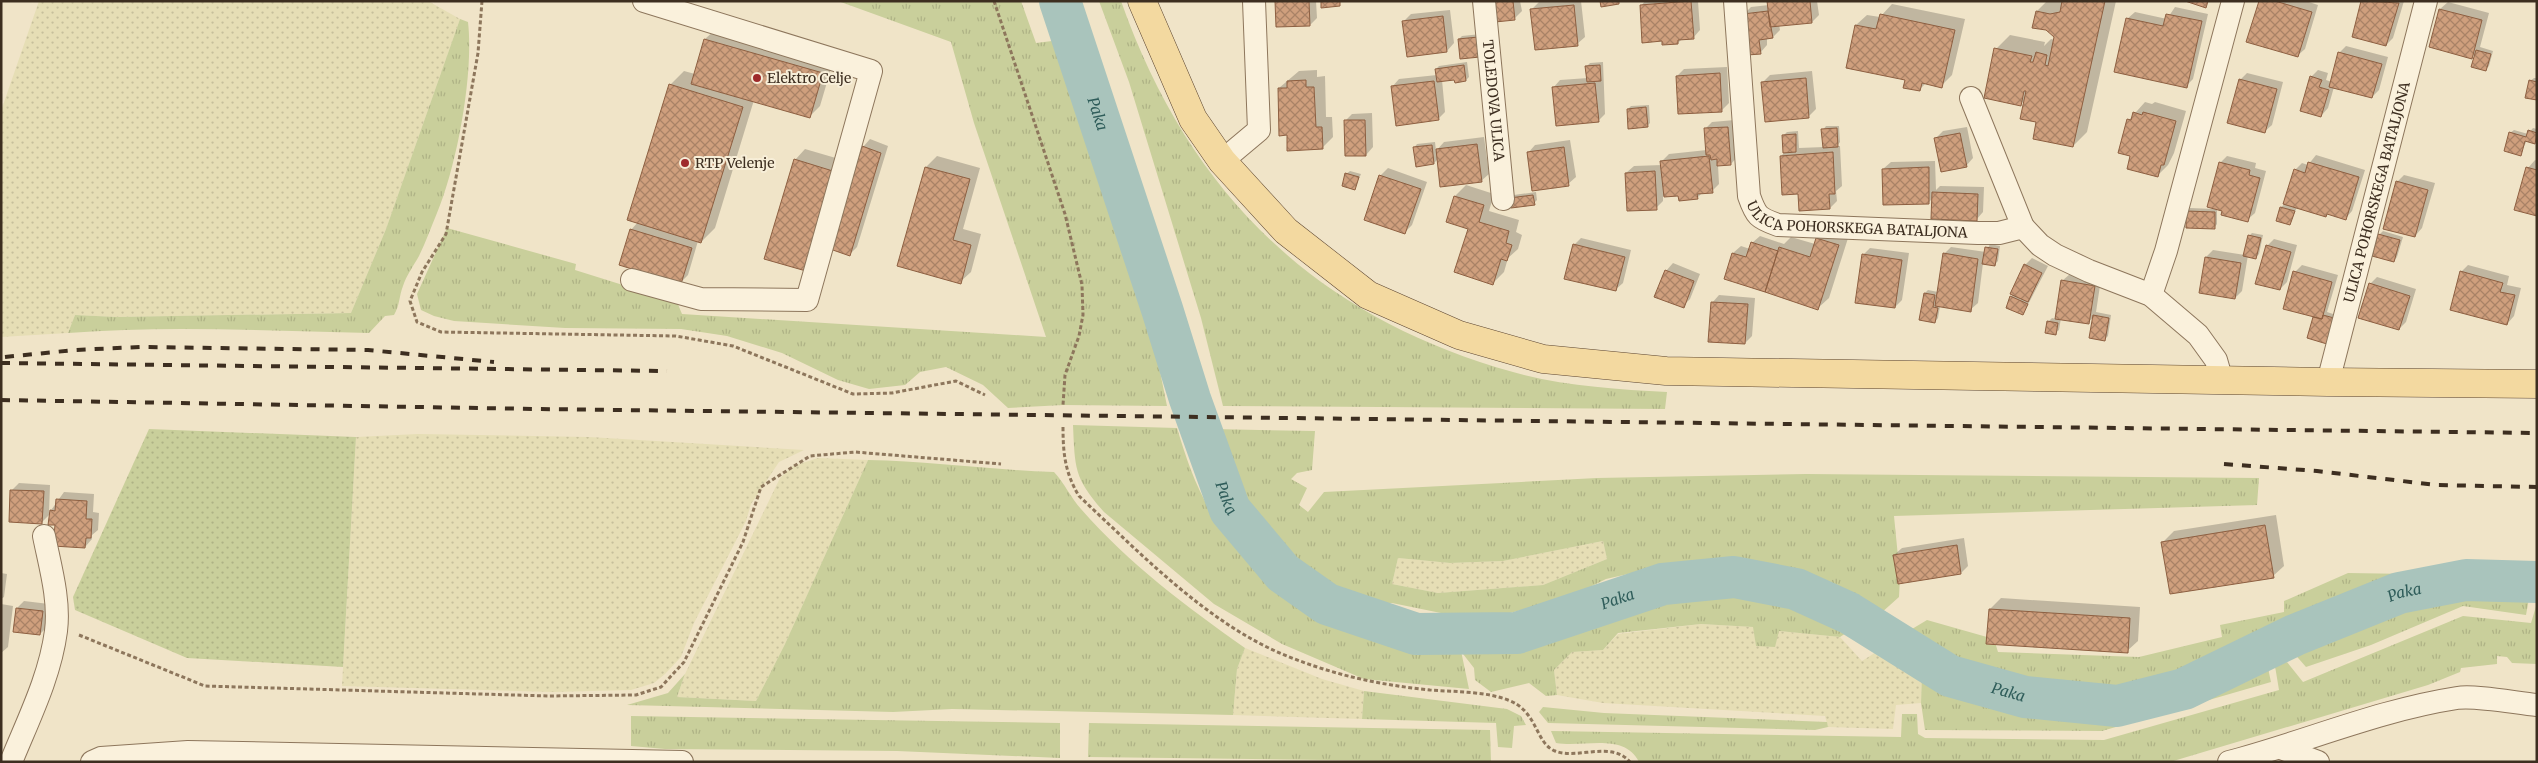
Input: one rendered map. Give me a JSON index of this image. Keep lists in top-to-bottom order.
{
  "streets": {
    "street": ["TOLEDOVA ULICA", "ULICA POHORSKEGA BATALJONA"]
  },
  "water": ["Paka"],
  "places": ["Elektro Celje", "RTP Velenje"]
}
